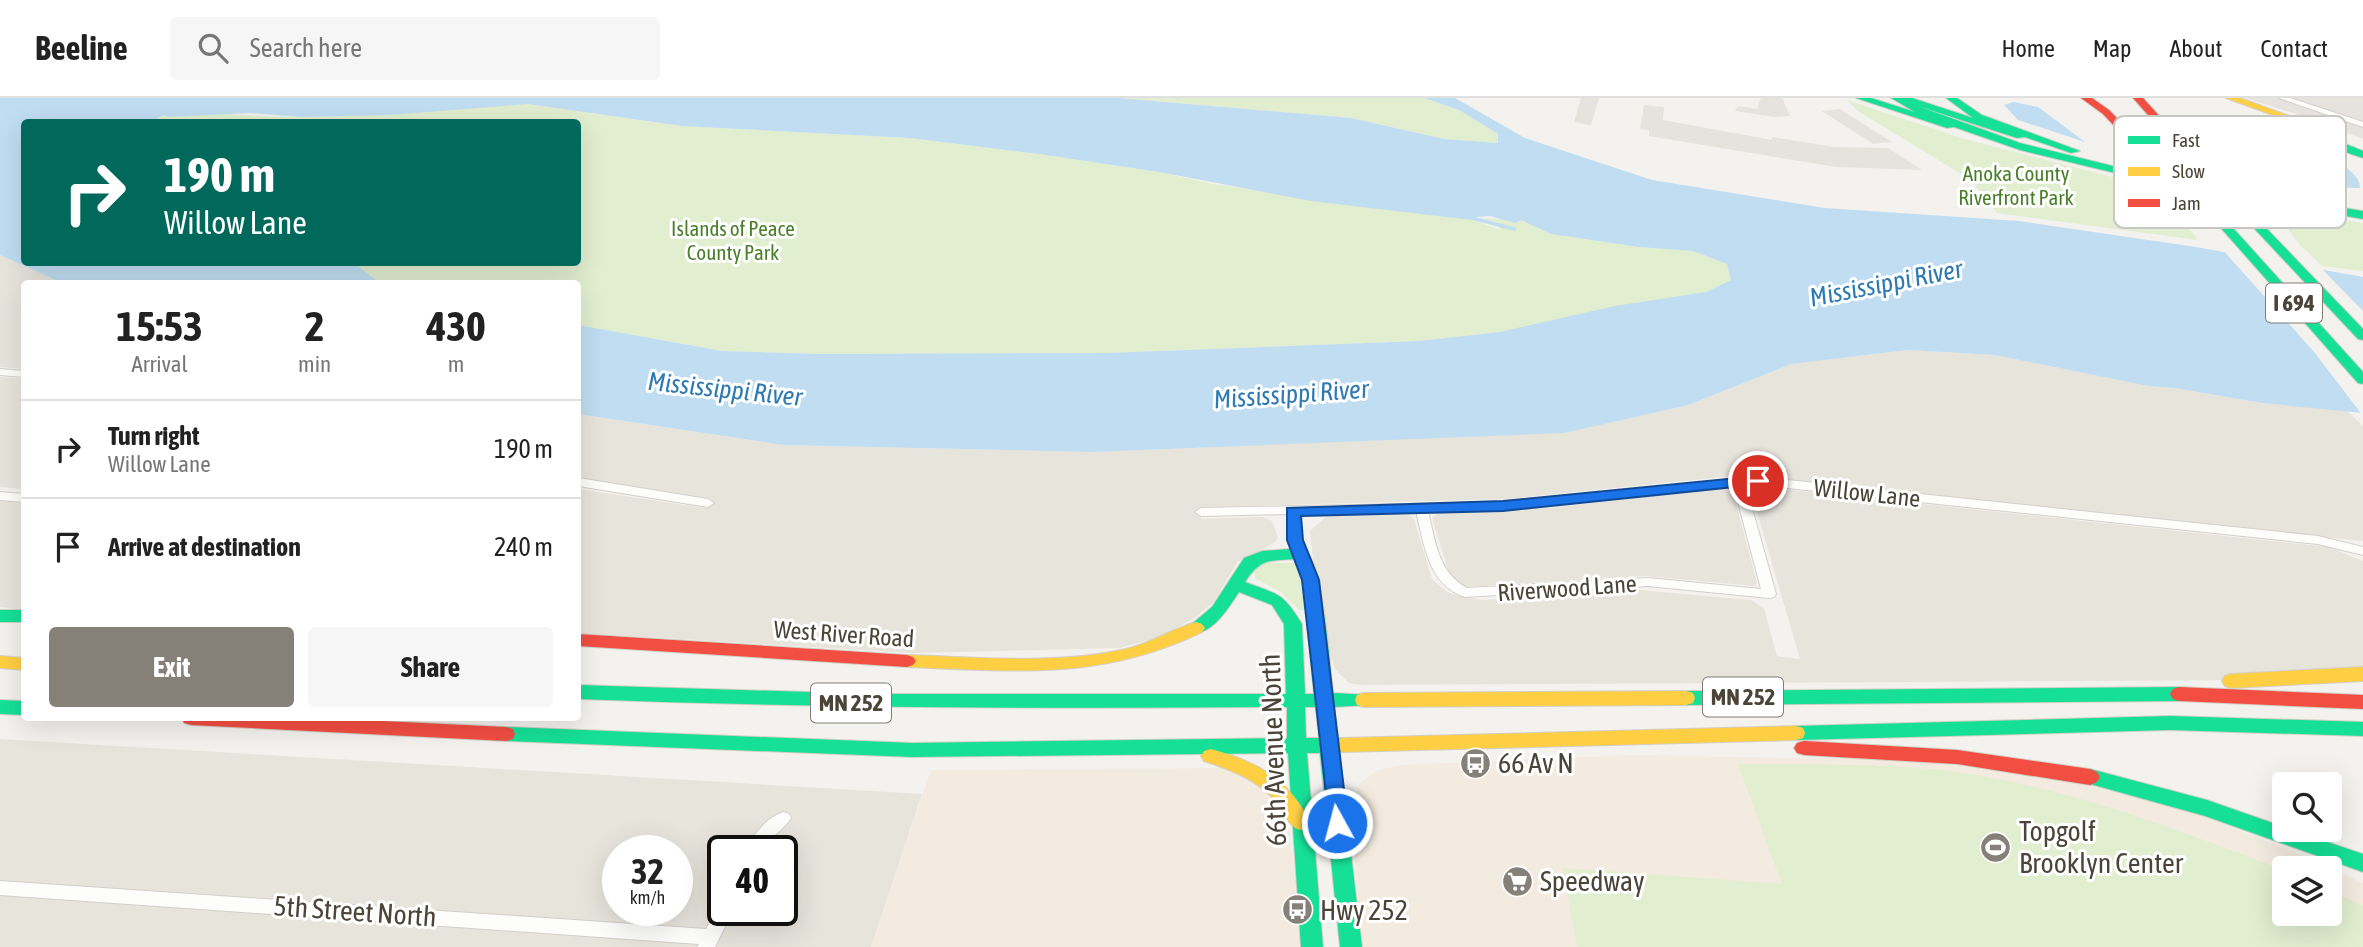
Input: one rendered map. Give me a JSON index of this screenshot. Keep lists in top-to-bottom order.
{
  "streets": {
    "main road": [
      "I 694",
      "West River Road",
      "MN 252",
      "66th Avenue North"
    ],
    "street": ["Willow Lane", "Riverwood Lane", "5th Street North"]
  },
  "crossings": [
    ["Willow Lane", "Riverwood Lane"],
    ["Willow Lane", "66th Avenue North"],
    ["West River Road", "66th Avenue North"],
    ["MN 252", "66th Avenue North"]
  ],
  "water": ["Mississippi River"],
  "parks": ["Anoka County Riverfront Park", "Islands of Peace County Park"],
  "places": {
    "bus stop": ["66 Av N", "Hwy 252"],
    "sports": ["Topgolf Brooklyn Center"],
    "supermarket": ["Speedway"]
  },
  "legend": ["Fast", "Slow", "Jam"],
  "page": {
    "header": "Beeline",
    "search": "Search here",
    "nav": [
      "Home",
      "Map",
      "About",
      "Contact"
    ],
    "turn": ["190 m", "Willow Lane"],
    "eta": [
      "15:53",
      "Arrival",
      "2",
      "min",
      "430",
      "m"
    ],
    "list": [
      {
        "name": "Turn right",
        "note": "Willow Lane",
        "value": "190 m"
      },
      {
        "name": "Arrive at destination",
        "value": "240 m"
      }
    ],
    "buttons": ["Exit", "Share"],
    "speed": "32 km/h",
    "limit": "40"
  }
}
